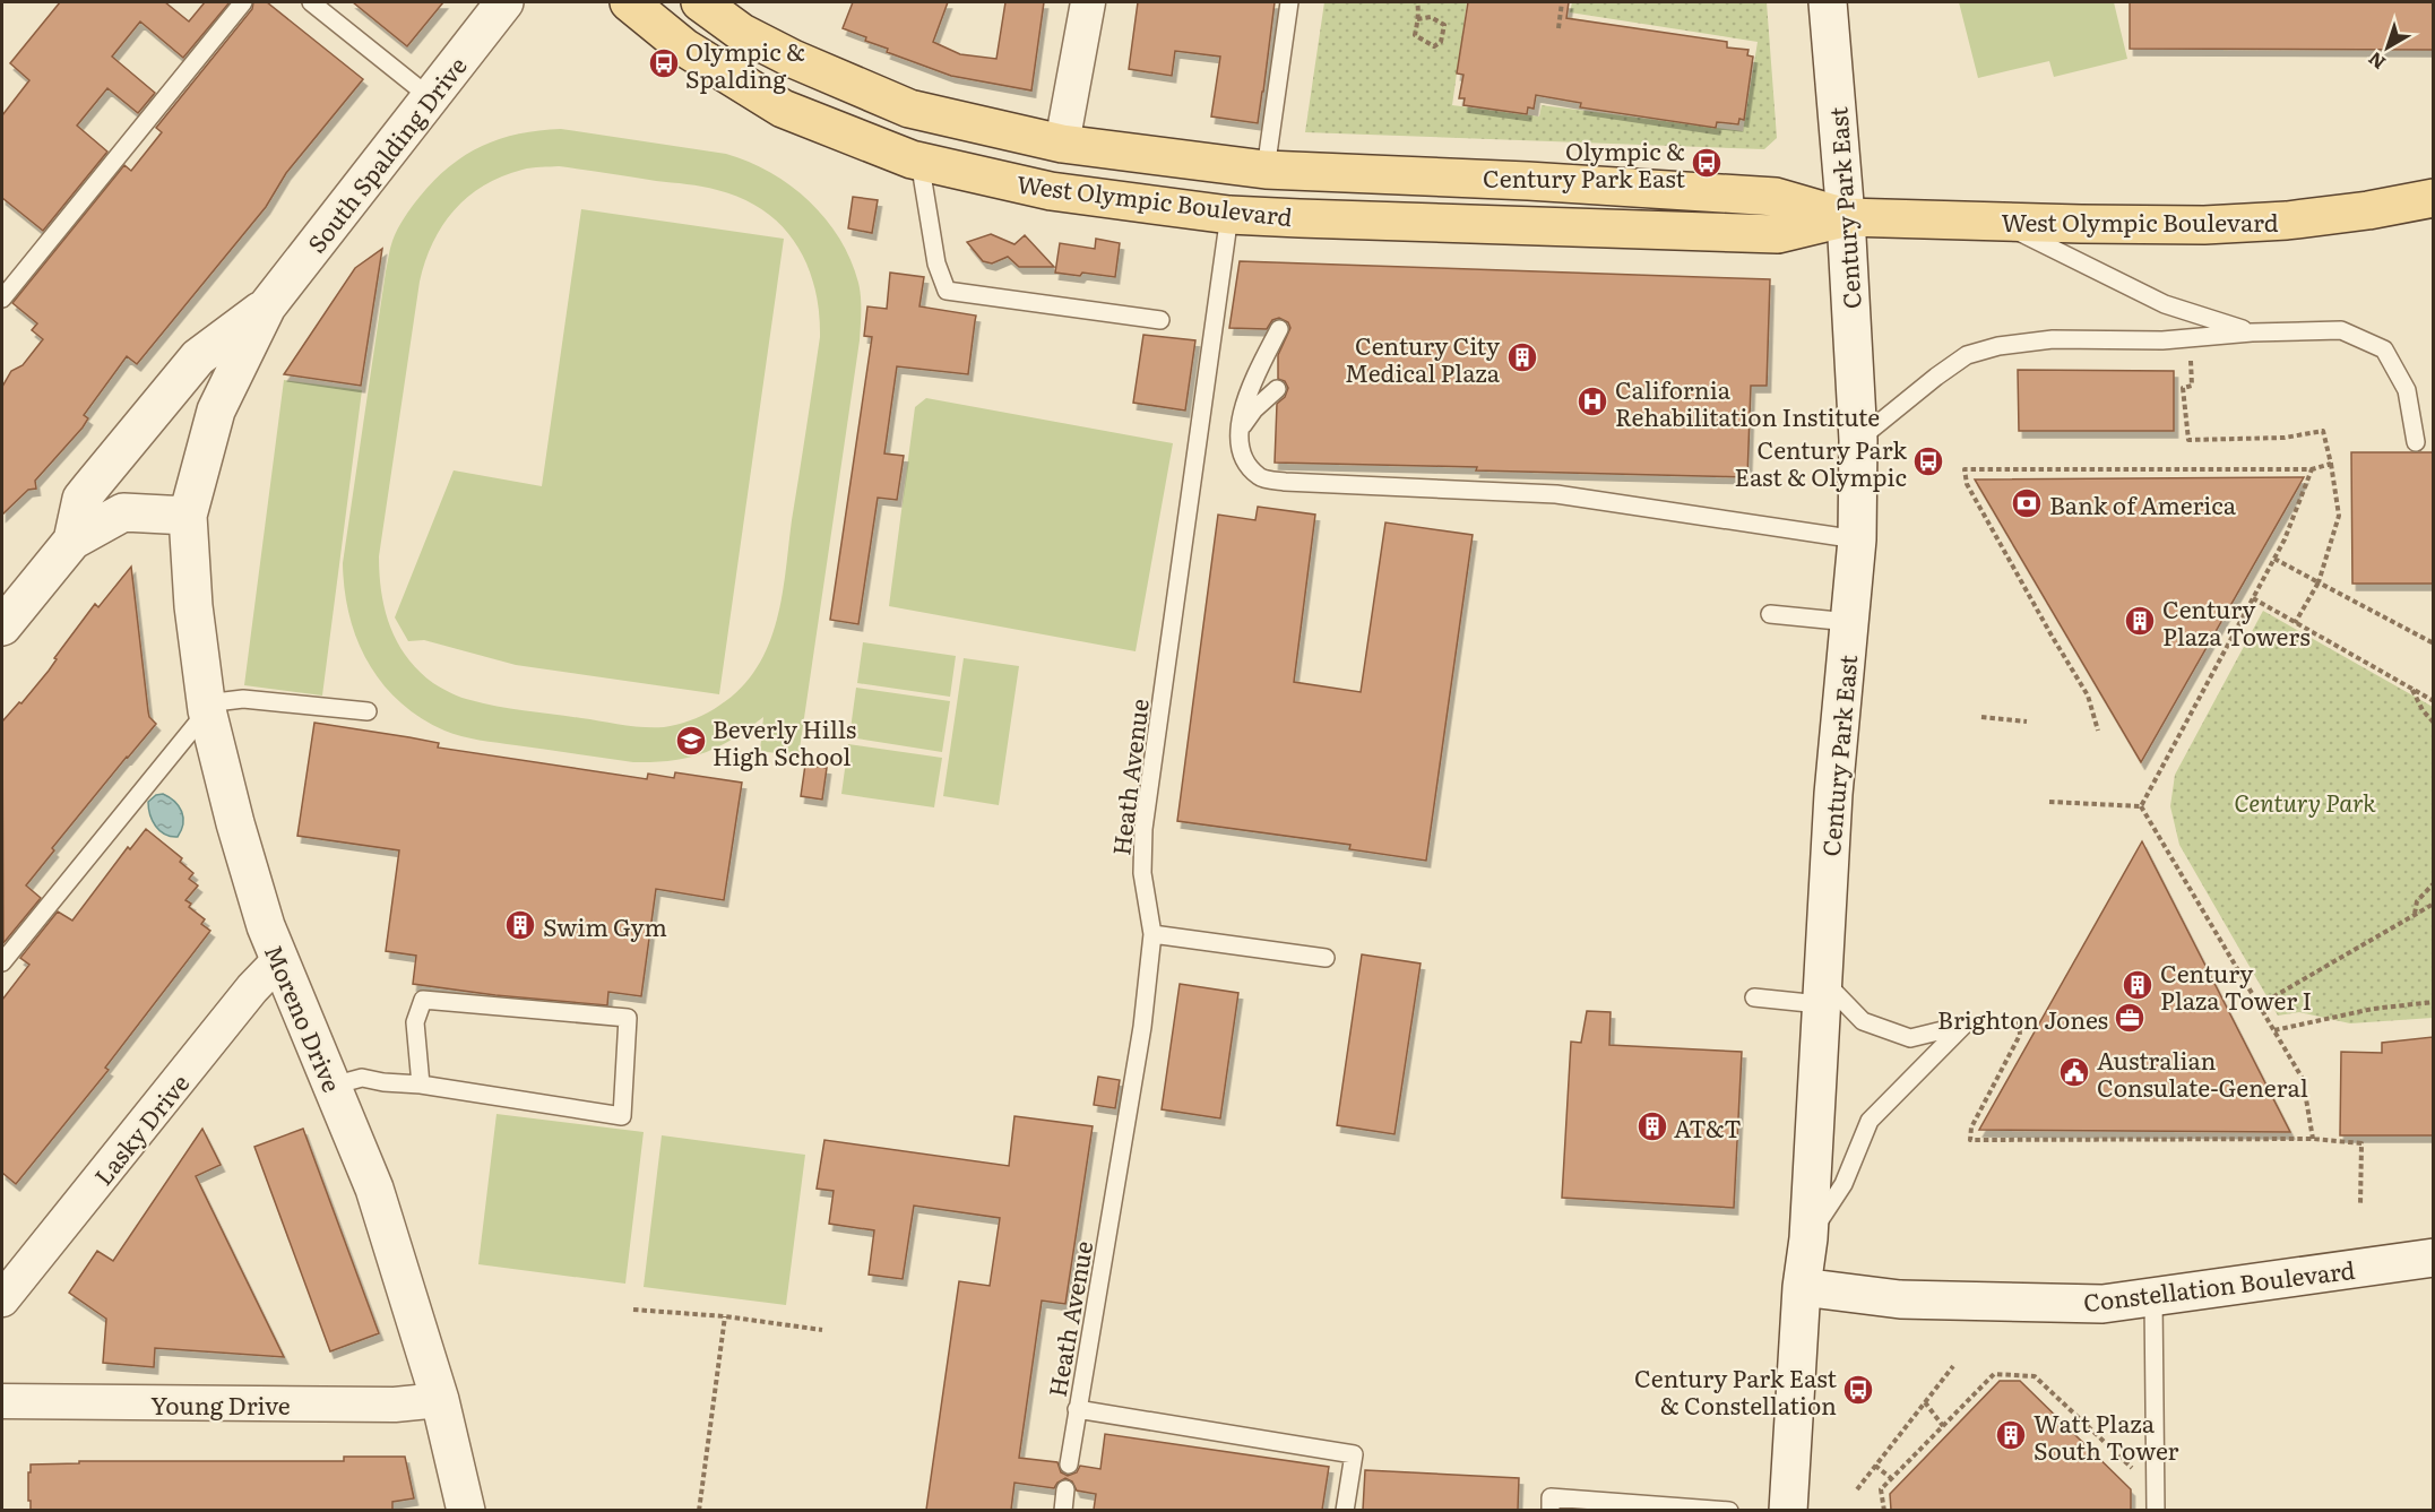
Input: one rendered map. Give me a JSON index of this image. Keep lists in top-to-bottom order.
{
  "streets": {
    "main road": ["West Olympic Boulevard"],
    "street": [
      "South Spalding Drive",
      "Century Park East",
      "Moreno Drive",
      "Lasky Drive",
      "Constellation Boulevard",
      "Young Drive"
    ],
    "lane": ["Heath Avenue"]
  },
  "crossings": [
    ["South Spalding Drive", "Moreno Drive"],
    ["West Olympic Boulevard", "Century Park East"],
    ["West Olympic Boulevard", "Heath Avenue"],
    ["Century Park East", "Constellation Boulevard"],
    ["Moreno Drive", "Lasky Drive"],
    ["Moreno Drive", "Young Drive"]
  ],
  "parks": ["Century Park"],
  "places": {
    "bus stop": [
      "Olympic & Spalding",
      "Olympic & Century Park East",
      "Century Park East & Olympic",
      "Century Park East & Constellation"
    ],
    "building": [
      "Century City Medical Plaza",
      "Century Plaza Towers",
      "Swim Gym",
      "Century Plaza Tower I",
      "AT&T",
      "Watt Plaza South Tower"
    ],
    "hospital": ["California Rehabilitation Institute"],
    "bank": ["Bank of America"],
    "school or university": ["Beverly Hills High School"],
    "office": ["Brighton Jones"],
    "public building": ["Australian Consulate-General"]
  },
  "north": "bottom left"
}
